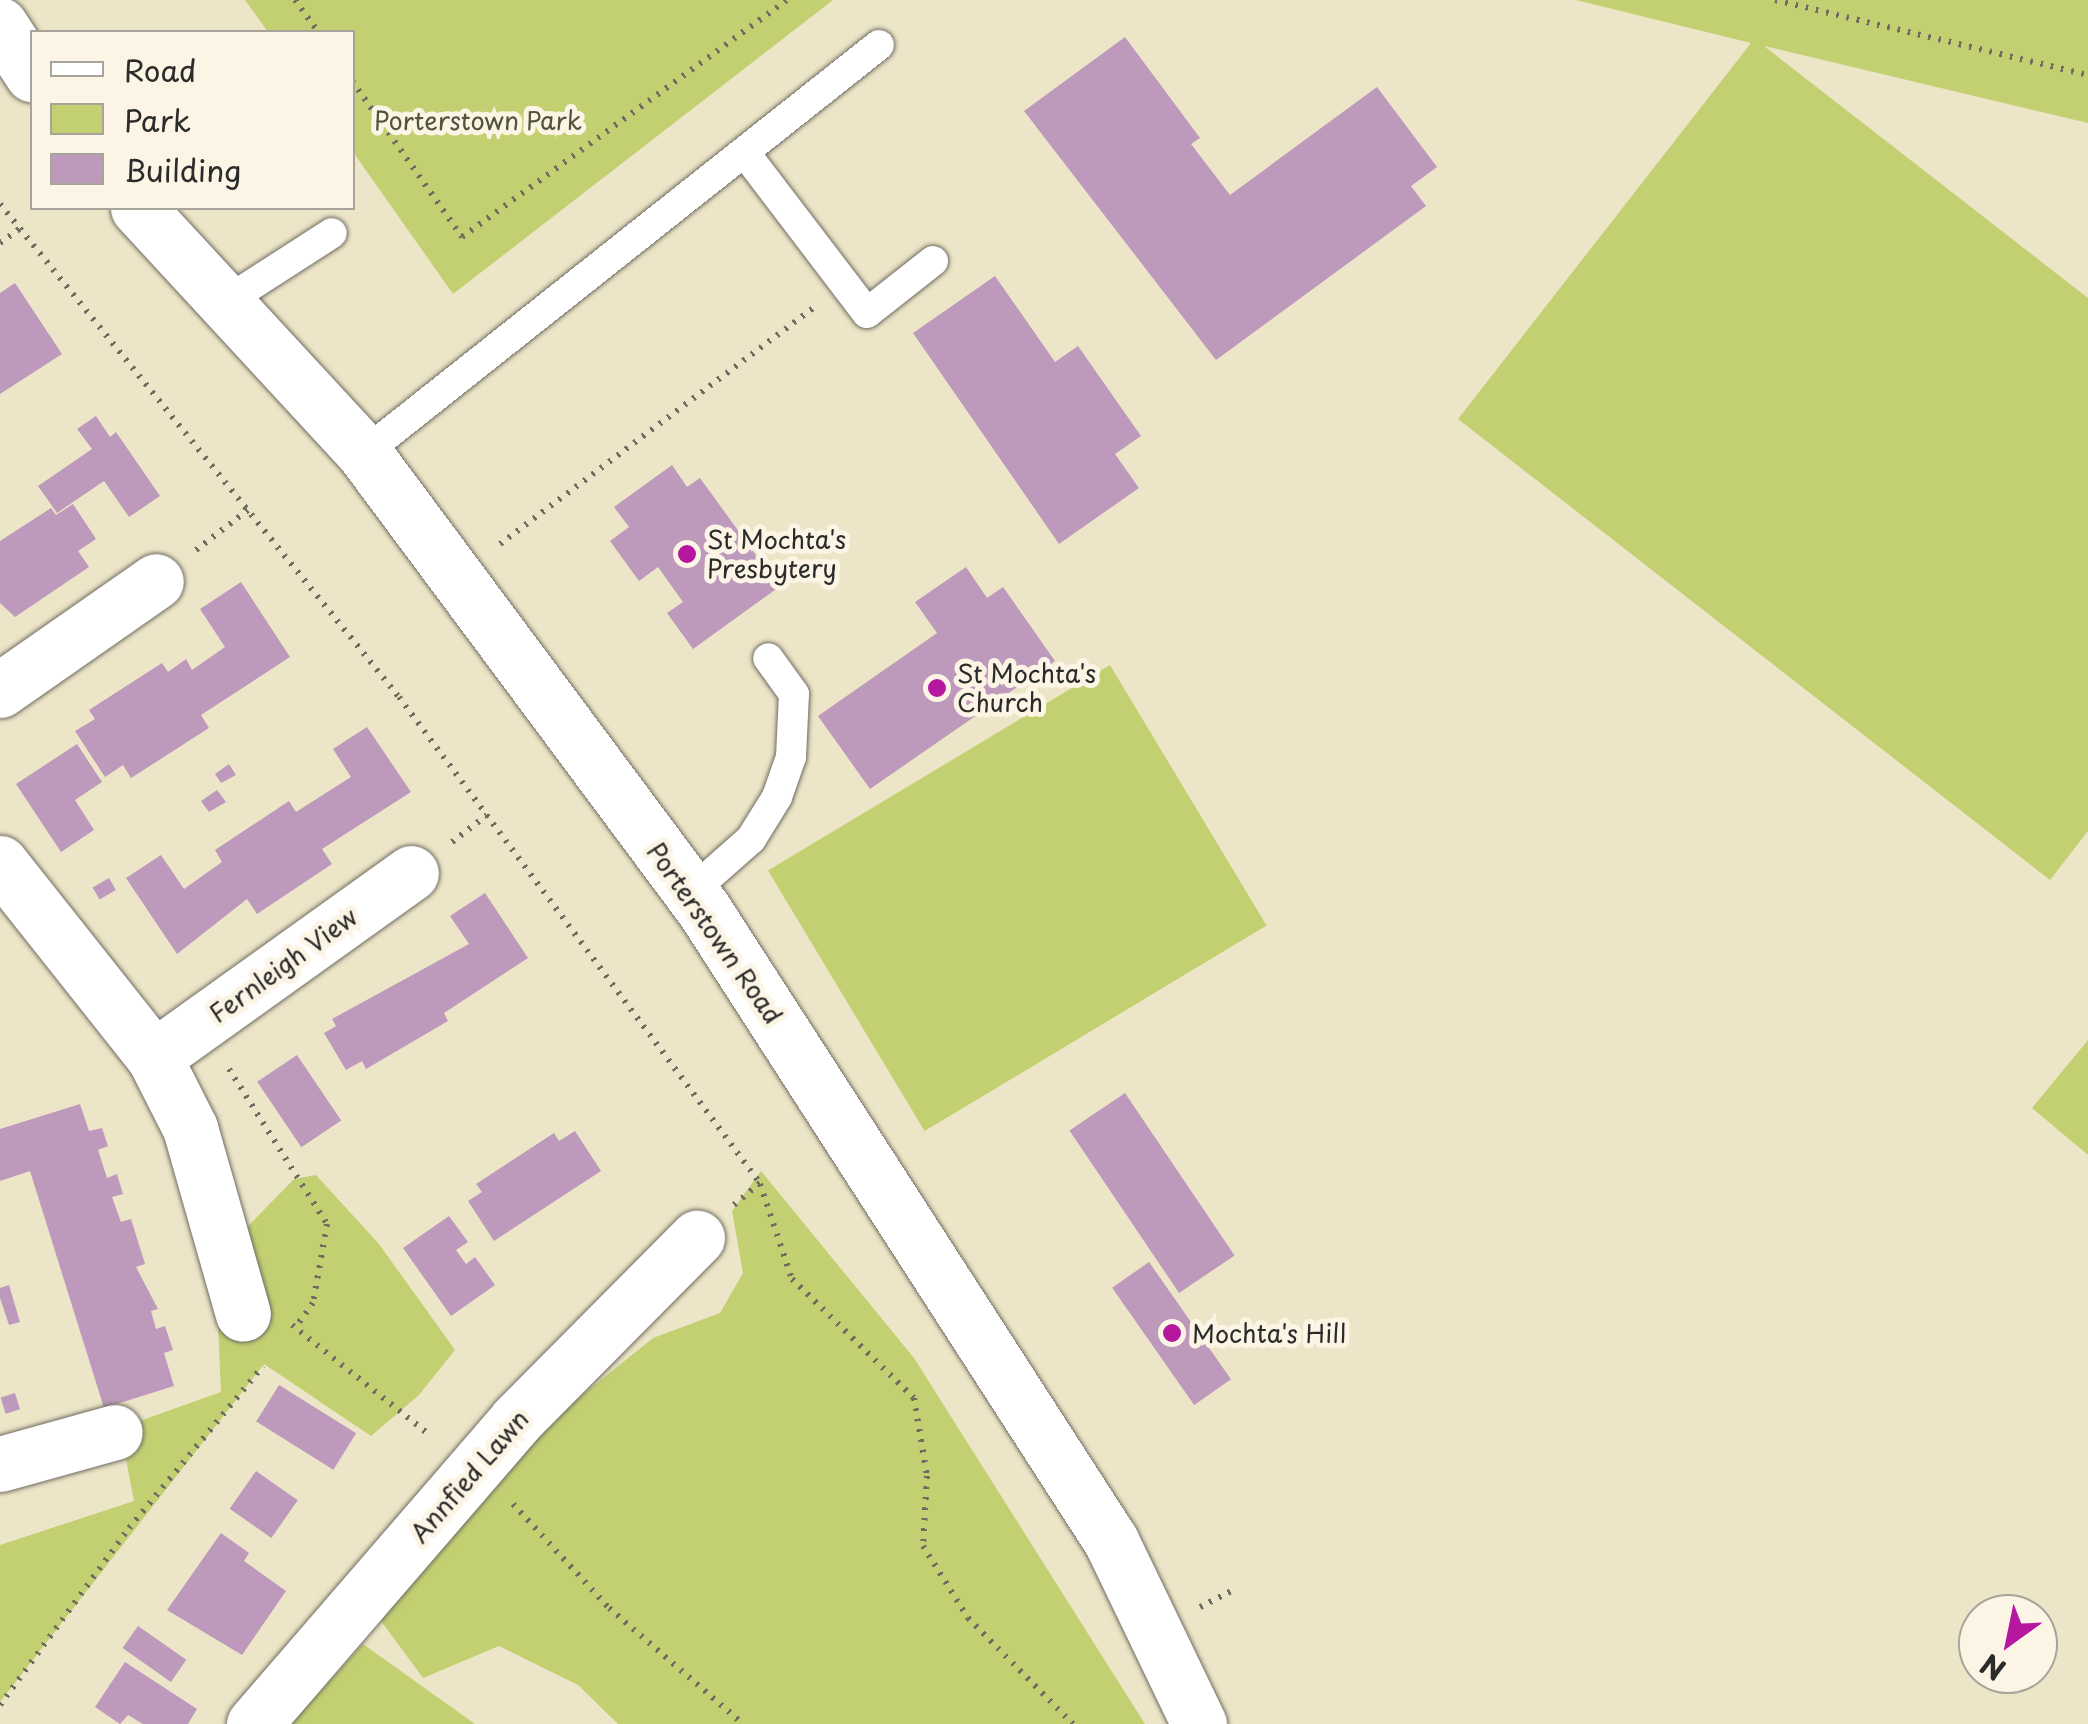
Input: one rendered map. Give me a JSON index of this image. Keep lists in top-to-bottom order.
{
  "streets": {
    "street": ["Porterstown Road", "Fernleigh View", "Annfied Lawn"]
  },
  "parks": ["Porterstown Park"],
  "places": ["St Mochta's Presbytery", "St Mochta's Church", "Mochta's Hill"],
  "legend": ["Road", "Park", "Building"],
  "north": "bottom left"
}
